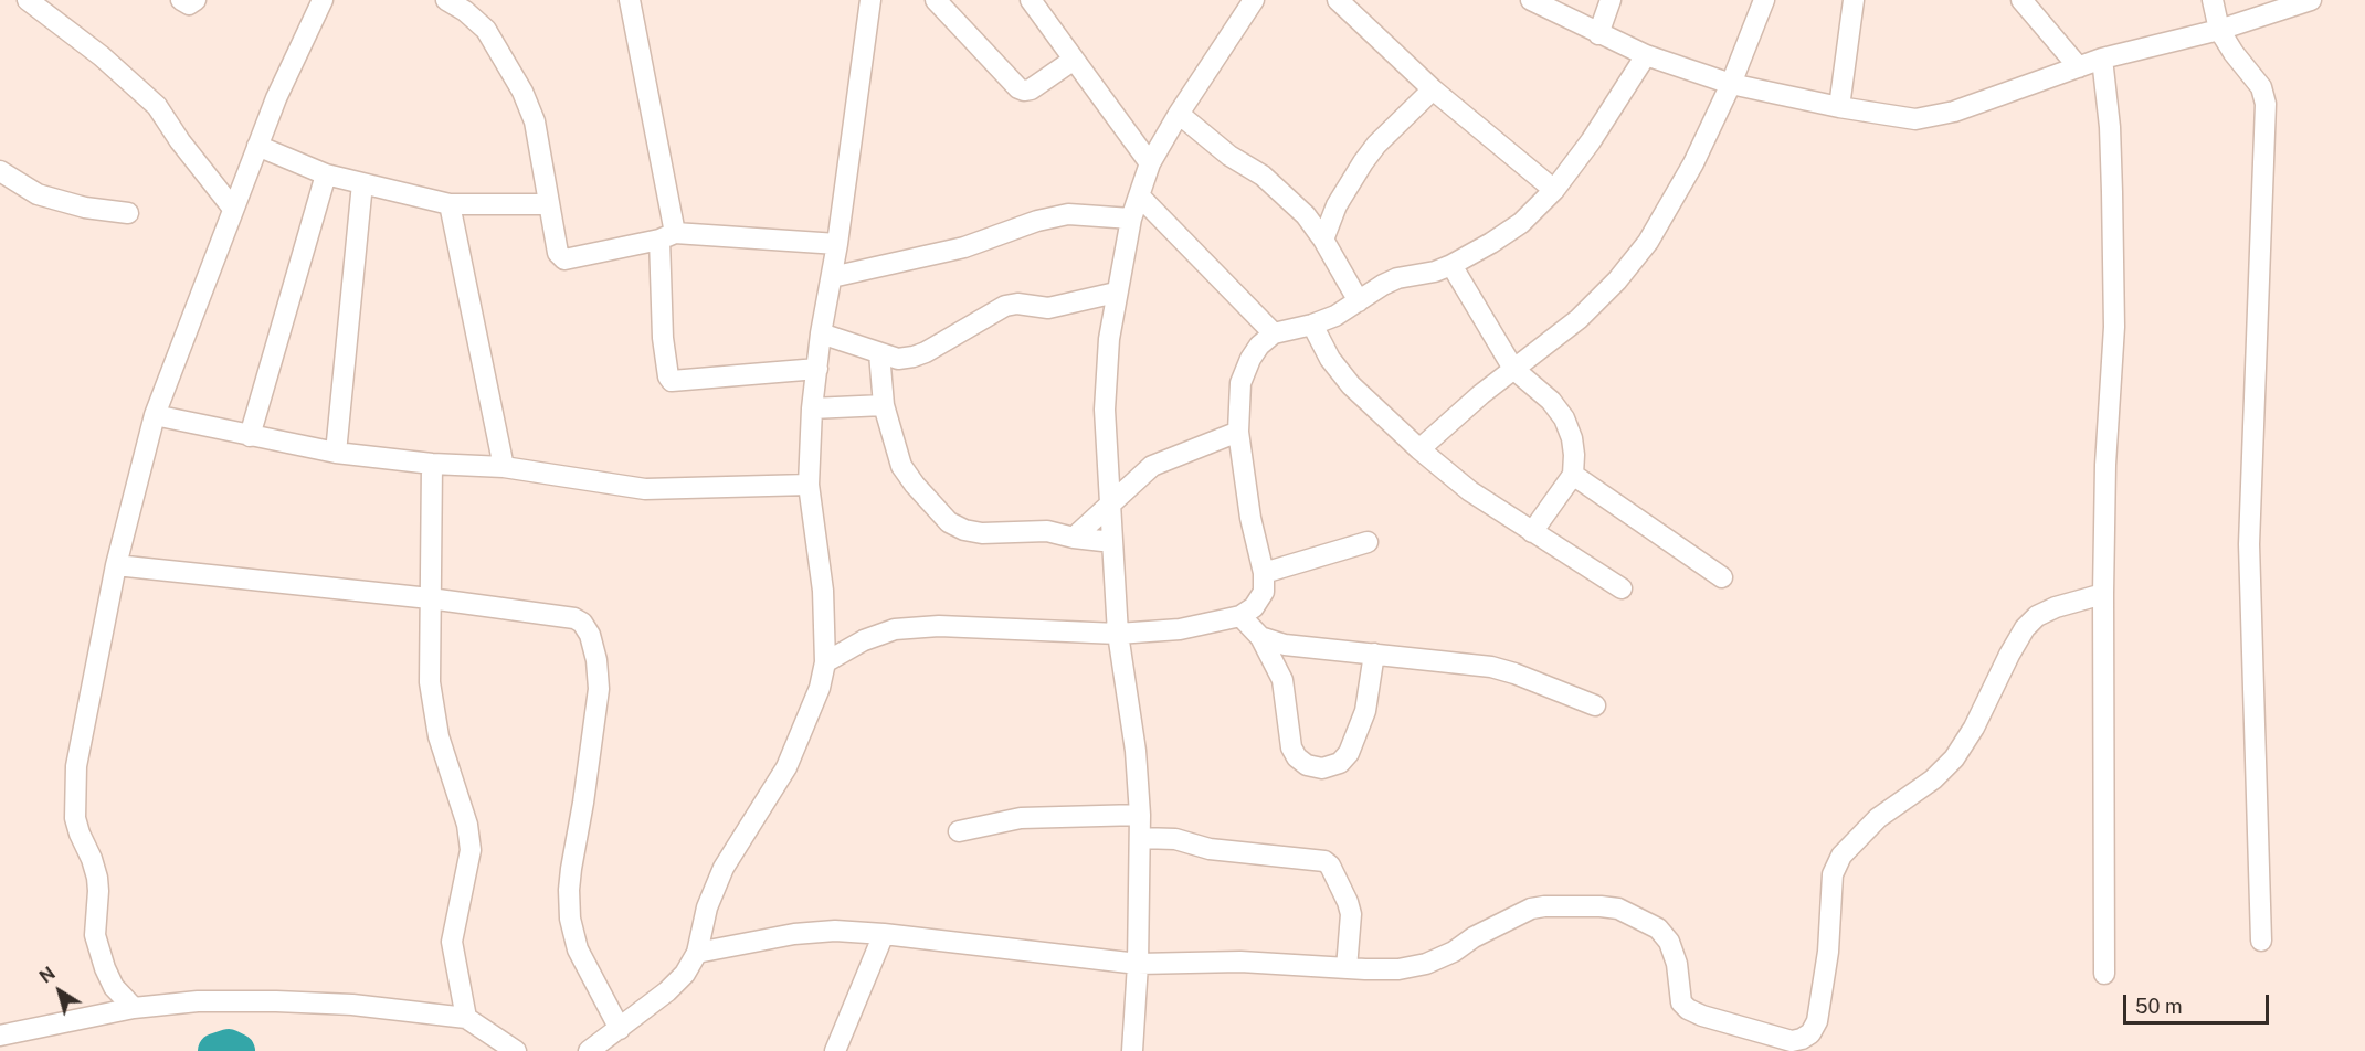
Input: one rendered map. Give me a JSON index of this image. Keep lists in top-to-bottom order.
{
  "scale_bar": "50 m",
  "north": "top left"
}
